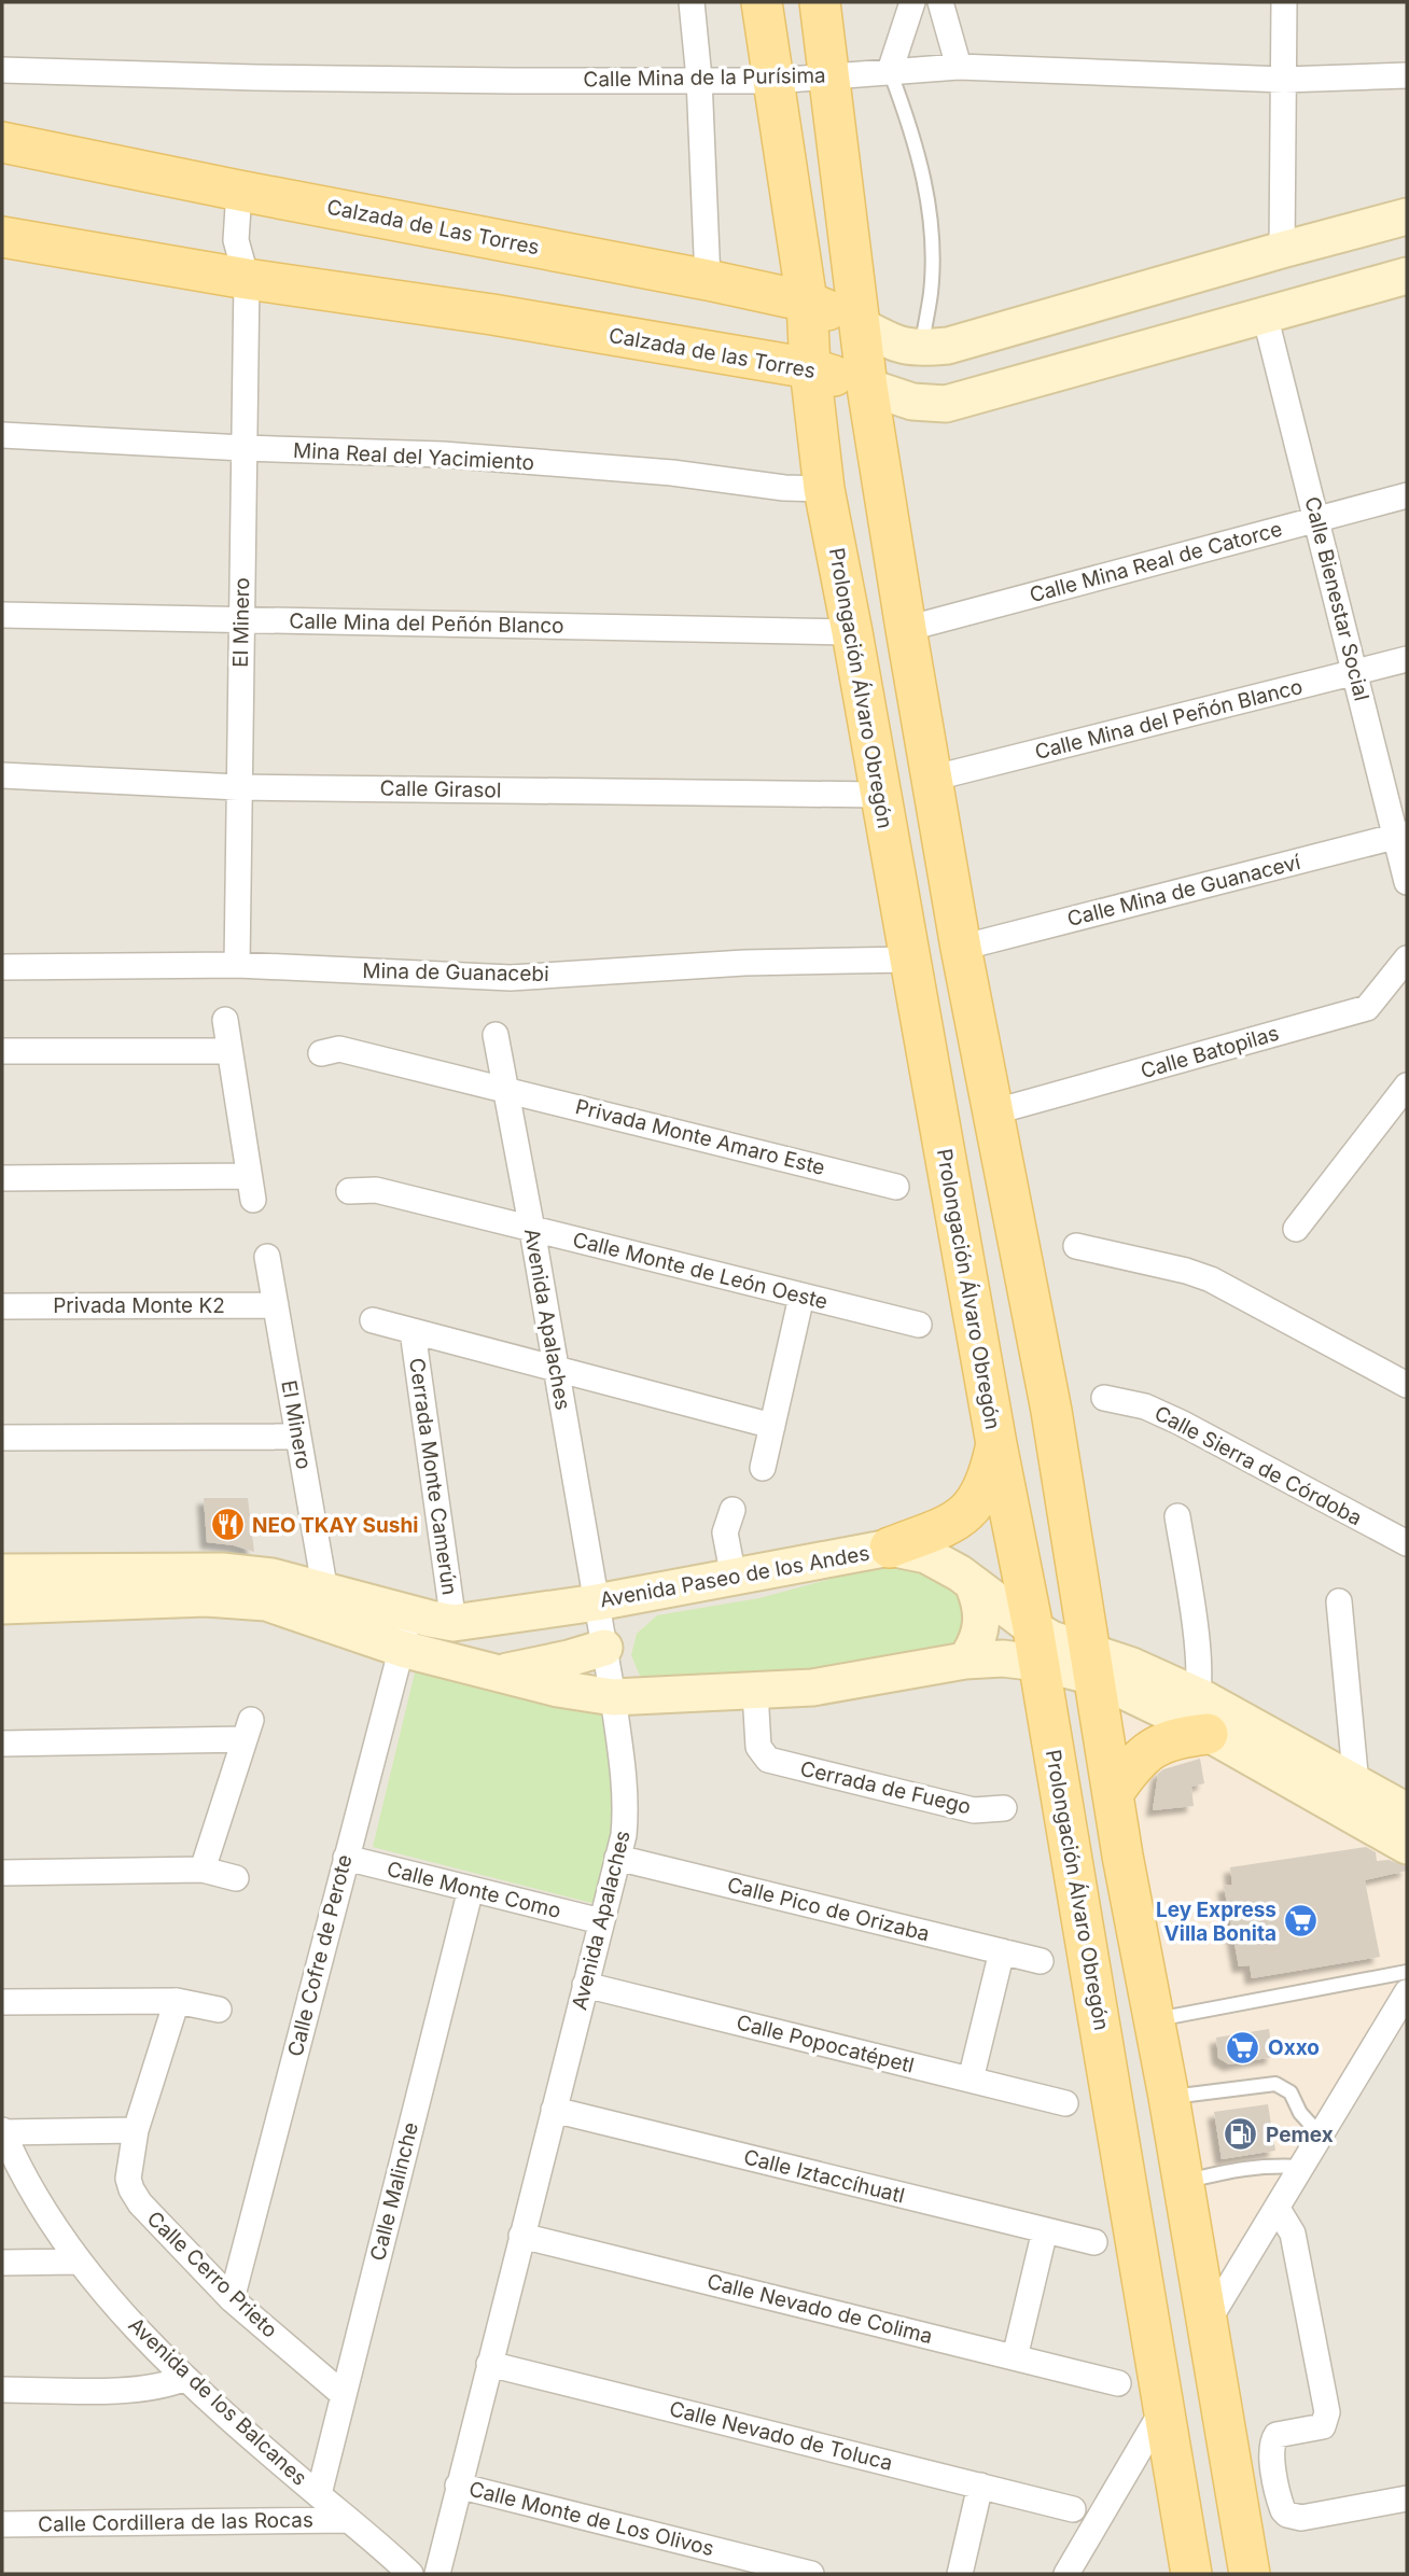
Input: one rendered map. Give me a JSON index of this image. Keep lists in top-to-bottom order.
{
  "streets": {
    "main road": ["Calzada de Las Torres", "Calzada de las Torres", "Prolongación Álvaro Obregón"],
    "street": [
      "Calle Mina de la Purísima",
      "Mina Real del Yacimiento",
      "Calle Mina Real de Catorce",
      "Calle Bienestar Social",
      "El Minero",
      "Calle Mina del Peñón Blanco",
      "Calle Girasol",
      "Calle Mina de Guanaceví",
      "Mina de Guanacebi",
      "Calle Batopilas",
      "Privada Monte Amaro Este",
      "Calle Monte de León Oeste",
      "Privada Monte K2",
      "Avenida Apalaches",
      "Calle Sierra de Córdoba",
      "Cerrada Monte Camerún",
      "Avenida Paseo de los Andes",
      "Cerrada de Fuego",
      "Calle Monte Como",
      "Calle Pico de Orizaba",
      "Calle Cofre de Perote",
      "Calle Popocatépetl",
      "Calle Iztaccíhuatl",
      "Calle Malinche",
      "Calle Cerro Prieto",
      "Calle Nevado de Colima",
      "Avenida de los Balcanes",
      "Calle Nevado de Toluca",
      "Calle Monte de Los Olivos",
      "Calle Cordillera de las Rocas"
    ]
  },
  "crossings": [
    ["Calle Mina de la Purísima", "Prolongación Álvaro Obregón"],
    ["Calzada de Las Torres", "El Minero"],
    ["Calzada de Las Torres", "Prolongación Álvaro Obregón"],
    ["Calzada de las Torres", "Calle Bienestar Social"],
    ["Calzada de las Torres", "El Minero"],
    ["Calzada de las Torres", "Prolongación Álvaro Obregón"],
    ["Mina Real del Yacimiento", "El Minero"],
    ["Mina Real del Yacimiento", "Prolongación Álvaro Obregón"],
    ["Calle Mina Real de Catorce", "Calle Bienestar Social"],
    ["Calle Bienestar Social", "Calle Mina del Peñón Blanco"],
    ["Calle Bienestar Social", "Calle Mina de Guanaceví"],
    ["El Minero", "Calle Mina del Peñón Blanco"],
    ["El Minero", "Calle Girasol"],
    ["El Minero", "Mina de Guanacebi"],
    ["El Minero", "Privada Monte K2"],
    ["El Minero", "Avenida Paseo de los Andes"],
    ["Calle Mina del Peñón Blanco", "Prolongación Álvaro Obregón"],
    ["Prolongación Álvaro Obregón", "Calle Girasol"],
    ["Prolongación Álvaro Obregón", "Mina de Guanacebi"],
    ["Prolongación Álvaro Obregón", "Avenida Paseo de los Andes"],
    ["Privada Monte Amaro Este", "Avenida Apalaches"],
    ["Calle Monte de León Oeste", "Avenida Apalaches"],
    ["Avenida Apalaches", "Avenida Paseo de los Andes"],
    ["Avenida Apalaches", "Calle Monte Como"],
    ["Avenida Apalaches", "Calle Pico de Orizaba"],
    ["Avenida Apalaches", "Calle Popocatépetl"],
    ["Avenida Apalaches", "Calle Iztaccíhuatl"],
    ["Avenida Apalaches", "Calle Nevado de Colima"],
    ["Avenida Apalaches", "Calle Nevado de Toluca"],
    ["Avenida Apalaches", "Calle Monte de Los Olivos"],
    ["Cerrada Monte Camerún", "Avenida Paseo de los Andes"],
    ["Avenida Paseo de los Andes", "Cerrada de Fuego"],
    ["Avenida Paseo de los Andes", "Calle Cofre de Perote"],
    ["Calle Monte Como", "Calle Cofre de Perote"],
    ["Calle Monte Como", "Calle Malinche"],
    ["Calle Cofre de Perote", "Calle Cerro Prieto"],
    ["Calle Malinche", "Calle Cerro Prieto"],
    ["Calle Malinche", "Avenida de los Balcanes"],
    ["Avenida de los Balcanes", "Calle Cordillera de las Rocas"]
  ],
  "places": {
    "restaurant": ["NEO TKAY Sushi"],
    "supermarket": ["Ley Express Villa Bonita", "Oxxo"],
    "fuel station": ["Pemex"]
  }
}
